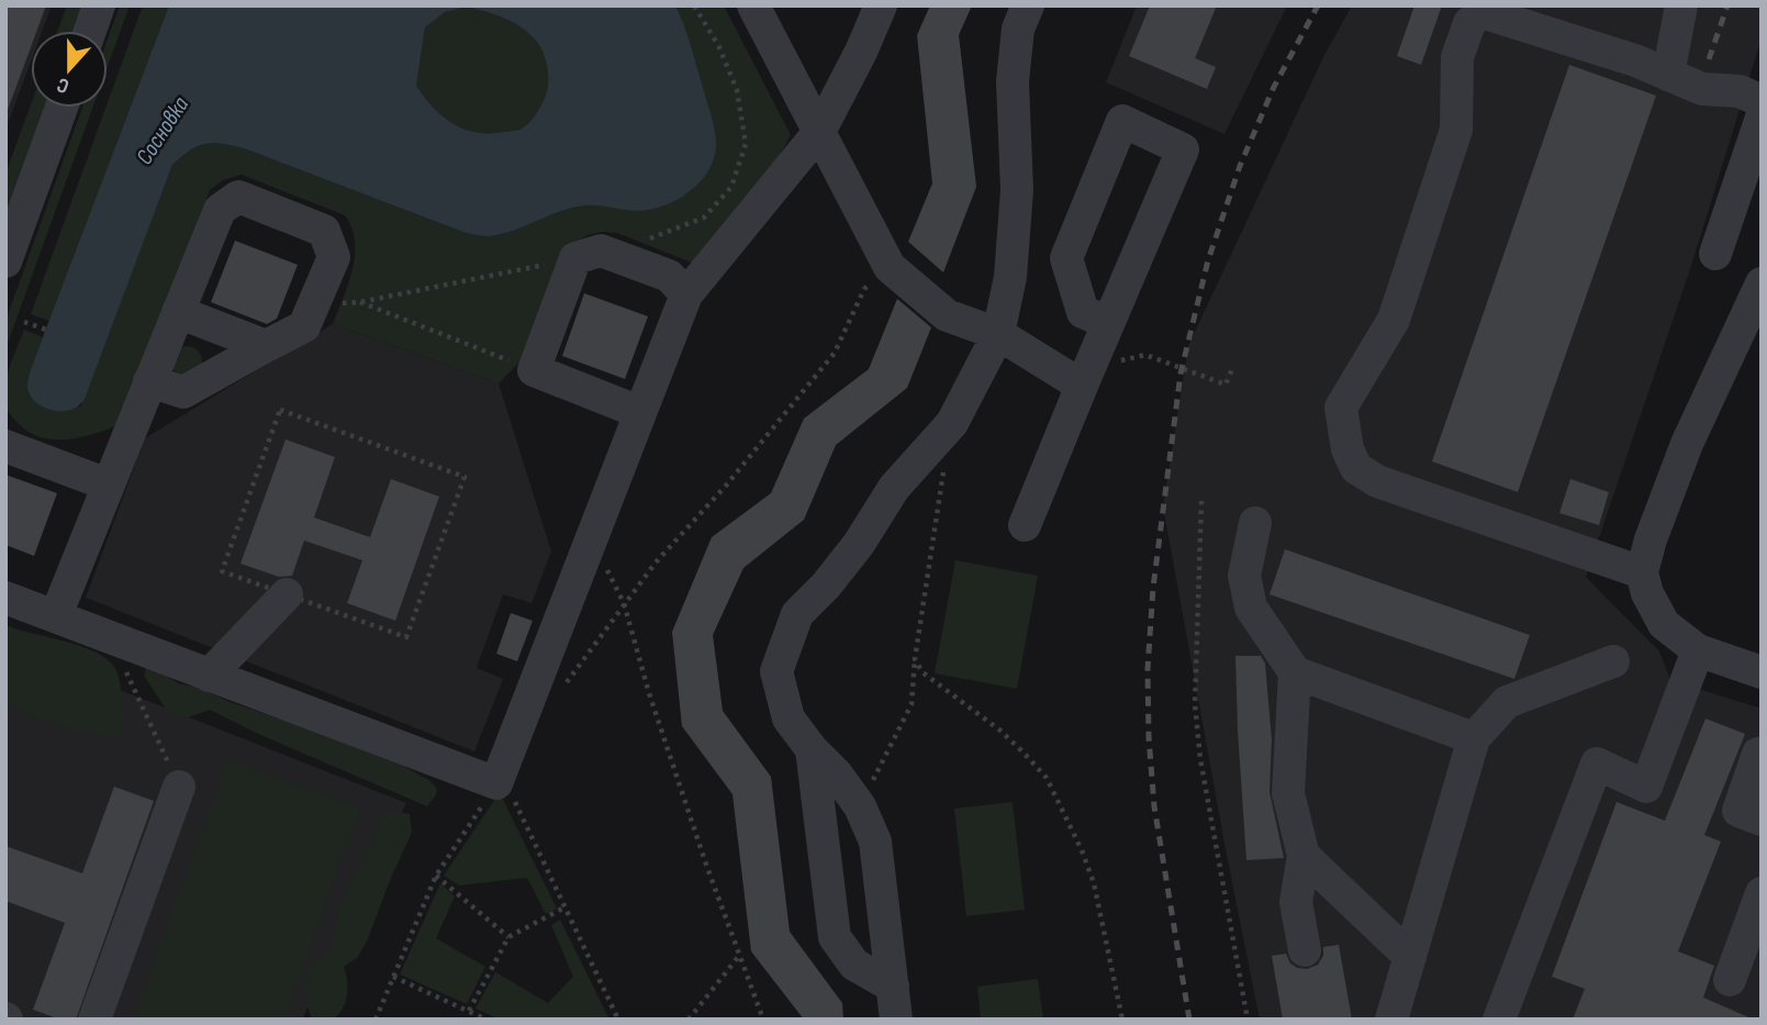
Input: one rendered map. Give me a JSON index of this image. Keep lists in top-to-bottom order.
{
  "water": ["Сосновка"],
  "north": "bottom"
}
